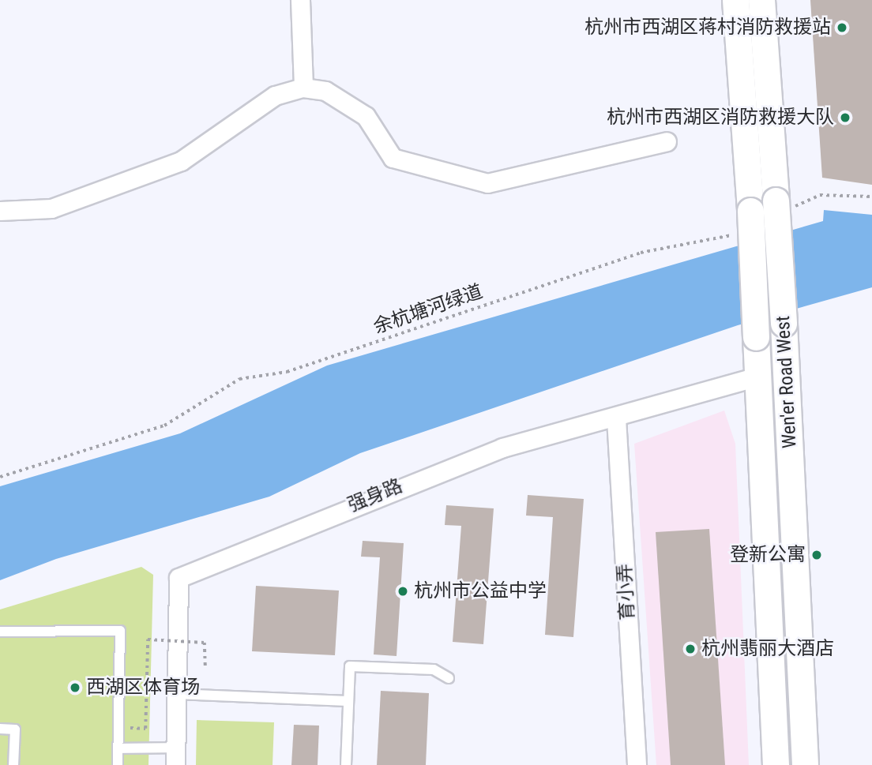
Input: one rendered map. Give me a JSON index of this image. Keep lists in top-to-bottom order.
{
  "streets": {
    "main road": ["Wen'er Road West"],
    "street": ["强身路", "育小弄"],
    "path": ["余杭塘河绿道"]
  },
  "crossings": [
    ["余杭塘河绿道", "Wen'er Road West"],
    ["Wen'er Road West", "强身路"],
    ["强身路", "育小弄"]
  ],
  "places": [
    "杭州市西湖区蒋村消防救援站",
    "杭州市西湖区消防救援大队",
    "登新公寓",
    "杭州市公益中学",
    "杭州翡丽大酒店",
    "西湖区体育场"
  ]
}
